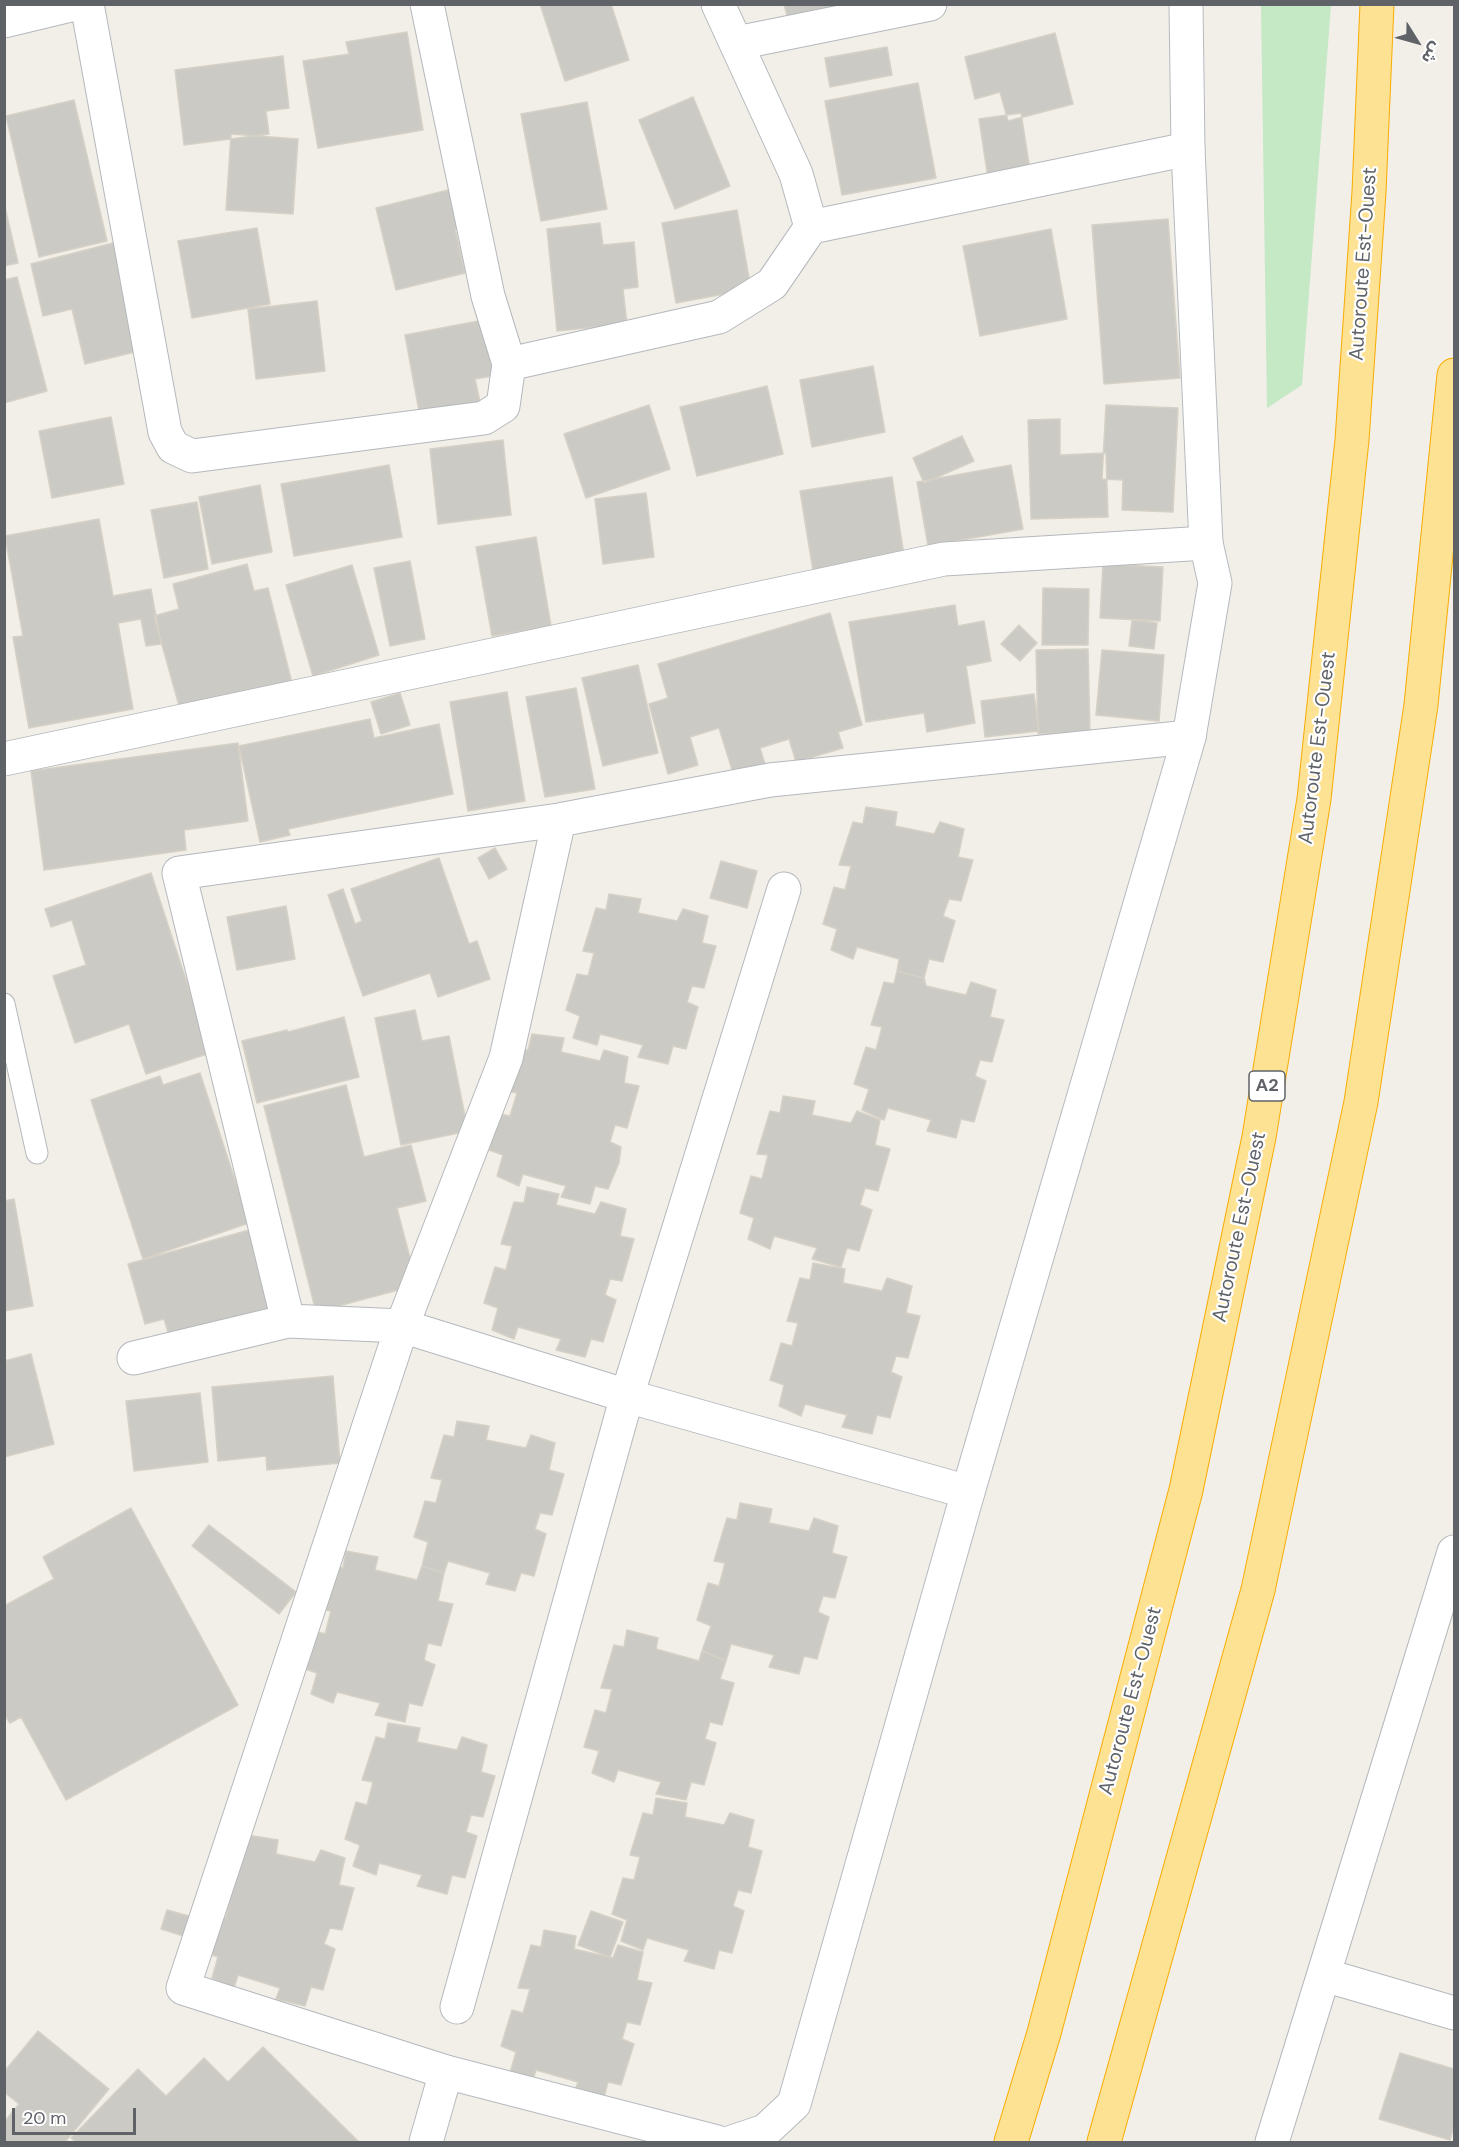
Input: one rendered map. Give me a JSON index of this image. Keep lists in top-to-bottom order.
{
  "streets": {
    "highway": ["Autoroute Est-Ouest", "A2"]
  },
  "scale_bar": "20 m",
  "north": "bottom right"
}
